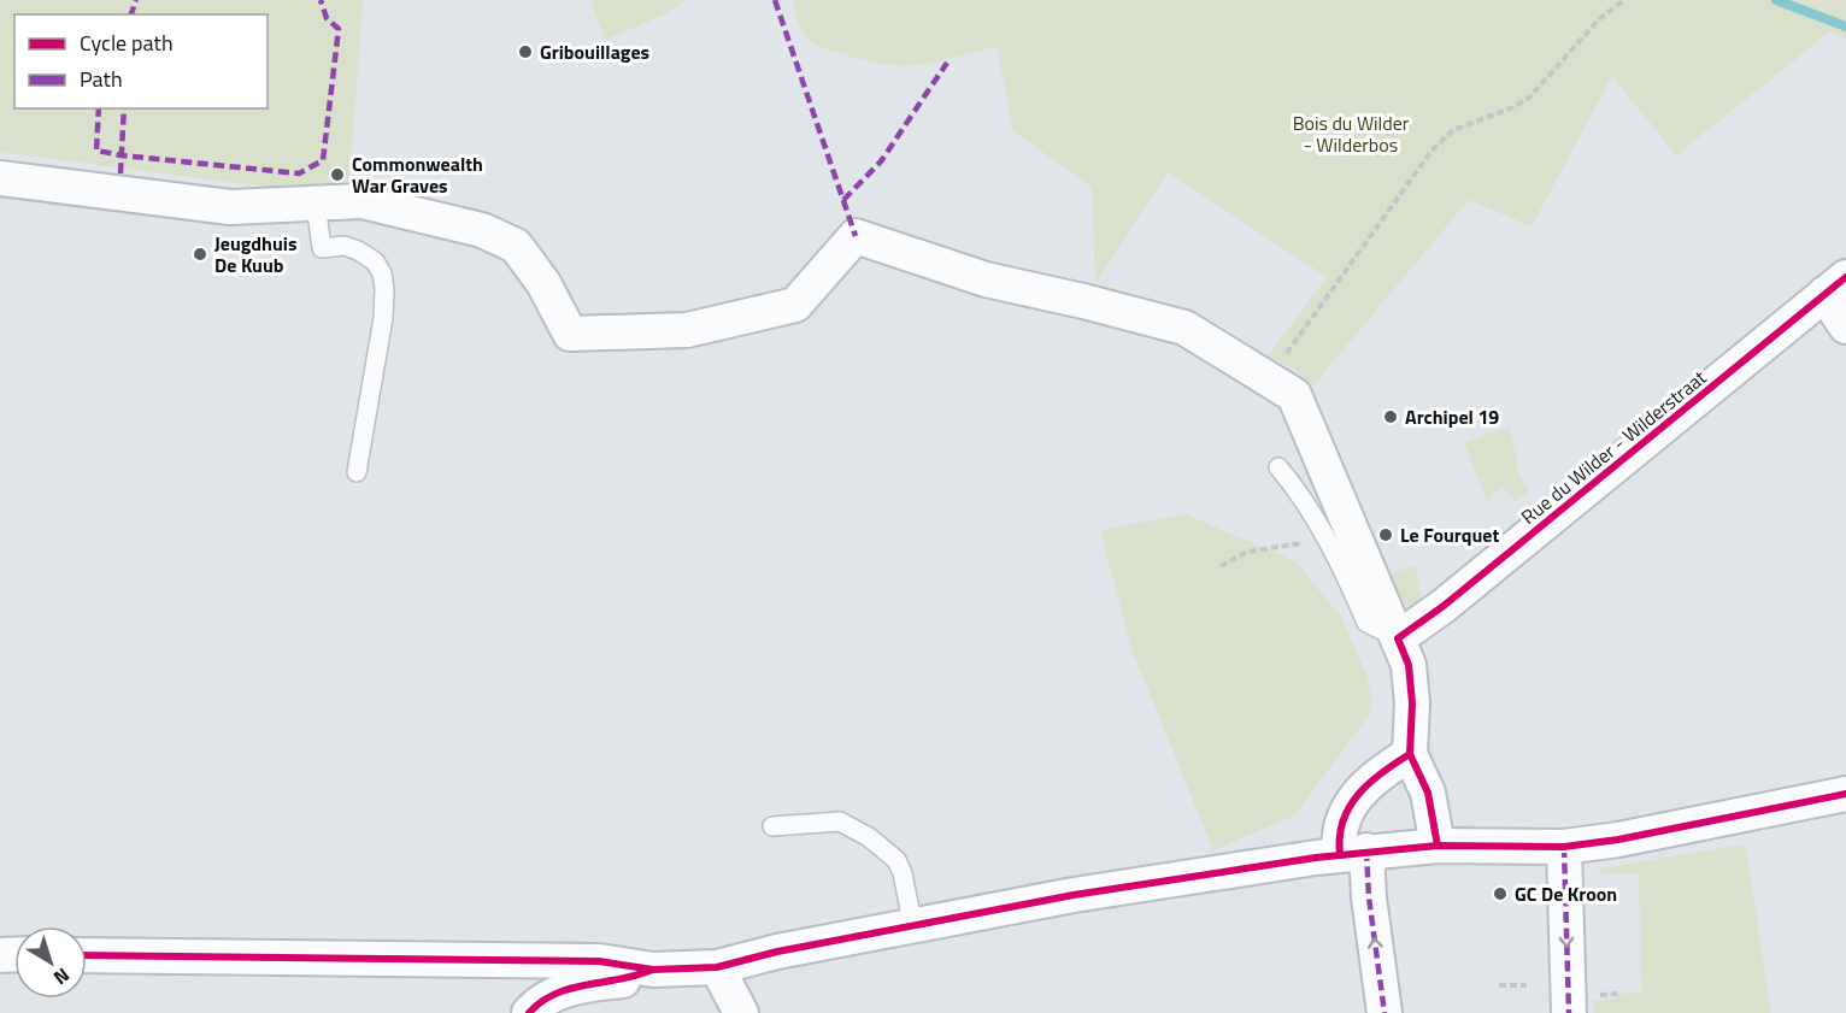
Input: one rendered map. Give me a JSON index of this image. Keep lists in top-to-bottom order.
{
  "streets": {
    "street": ["Rue du Wilder - Wilderstraat"]
  },
  "parks": ["Bois du Wilder - Wilderbos"],
  "places": [
    "Gribouillages",
    "Commonwealth War Graves",
    "Jeugdhuis De Kuub",
    "Archipel 19",
    "Le Fourquet",
    "GC De Kroon"
  ],
  "legend": ["Cycle path", "Path"],
  "north": "bottom right"
}
